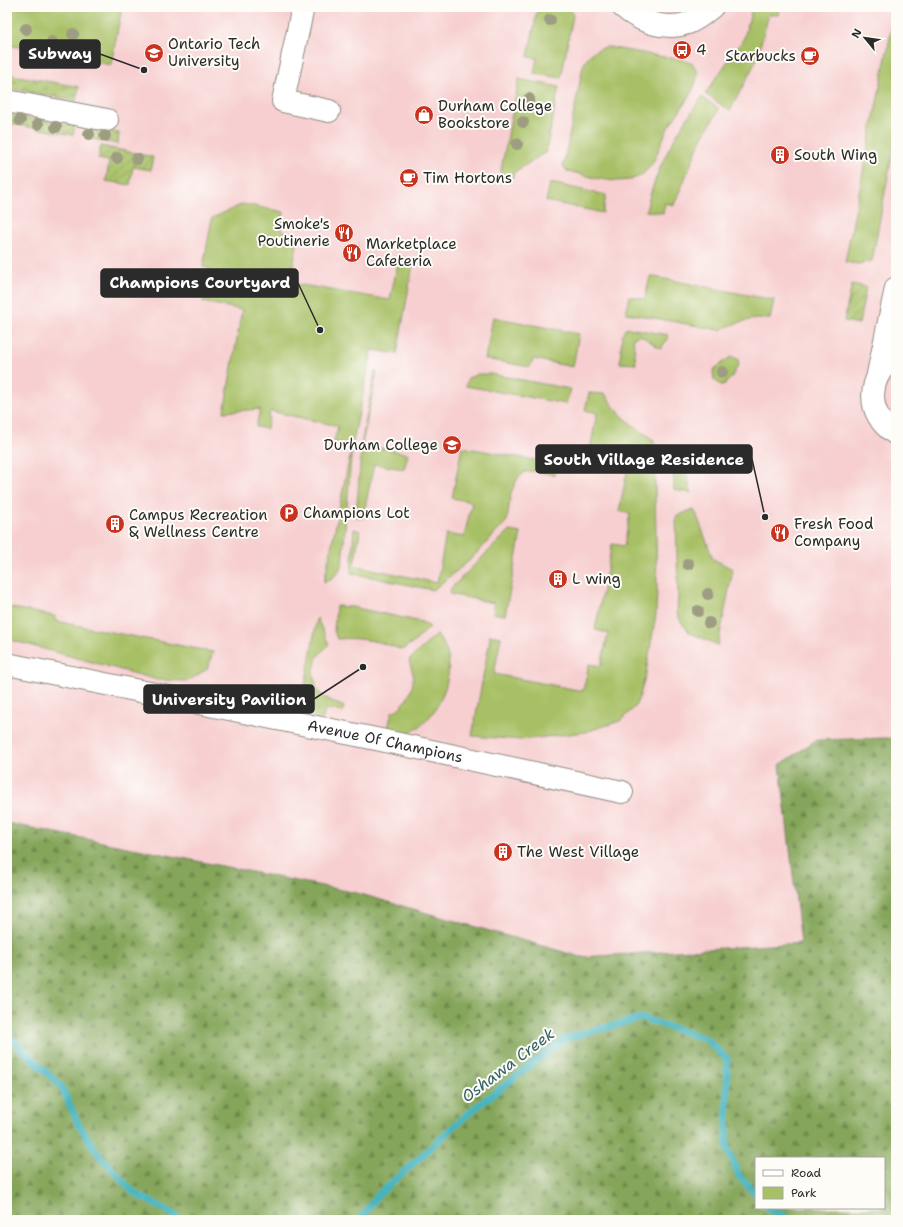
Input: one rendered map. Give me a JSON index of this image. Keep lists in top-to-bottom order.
{
  "streets": {
    "street": ["Avenue Of Champions"]
  },
  "water": ["Oshawa Creek"],
  "places": {
    "bus stop": ["4"],
    "school or university": ["Ontario Tech University", "Durham College"],
    "cafe": ["Starbucks", "Tim Hortons"],
    "other": [
      "Subway",
      "Champions Courtyard",
      "South Village Residence",
      "University Pavilion"
    ],
    "shop": ["Durham College Bookstore"],
    "building": [
      "South Wing",
      "Campus Recreation & Wellness Centre",
      "L wing",
      "The West Village"
    ],
    "restaurant": ["Smoke's Poutinerie", "Marketplace Cafeteria", "Fresh Food Company"],
    "parking": ["Champions Lot"]
  },
  "legend": ["Road", "Park"],
  "north": "top left"
}
